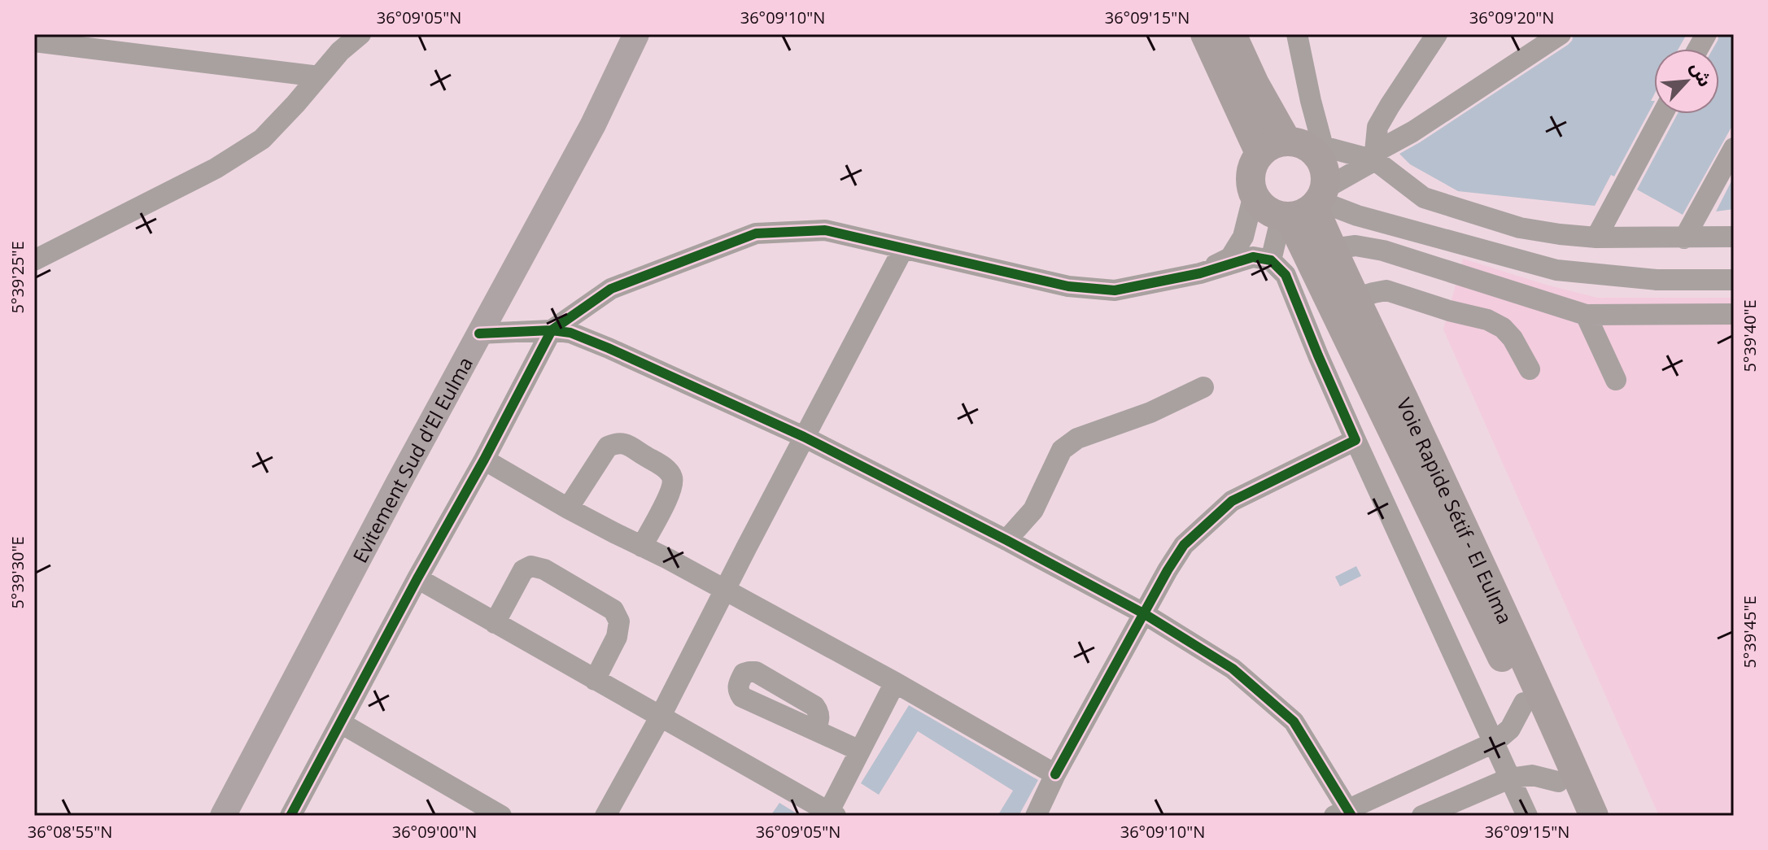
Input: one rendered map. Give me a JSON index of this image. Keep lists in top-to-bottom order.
{
  "streets": {
    "highway": ["Voie Rapide Sétif - El Eulma"],
    "main road": ["Evitement Sud d'El Eulma"]
  },
  "north": "top right",
  "coordinates": [
    "36°09'05\"N",
    "36°09'10\"N",
    "36°09'15\"N",
    "36°09'20\"N",
    "5°39'25\"E",
    "5°39'40\"E",
    "5°39'30\"E",
    "5°39'45\"E",
    "36°08'55\"N",
    "36°09'00\"N"
  ]
}
